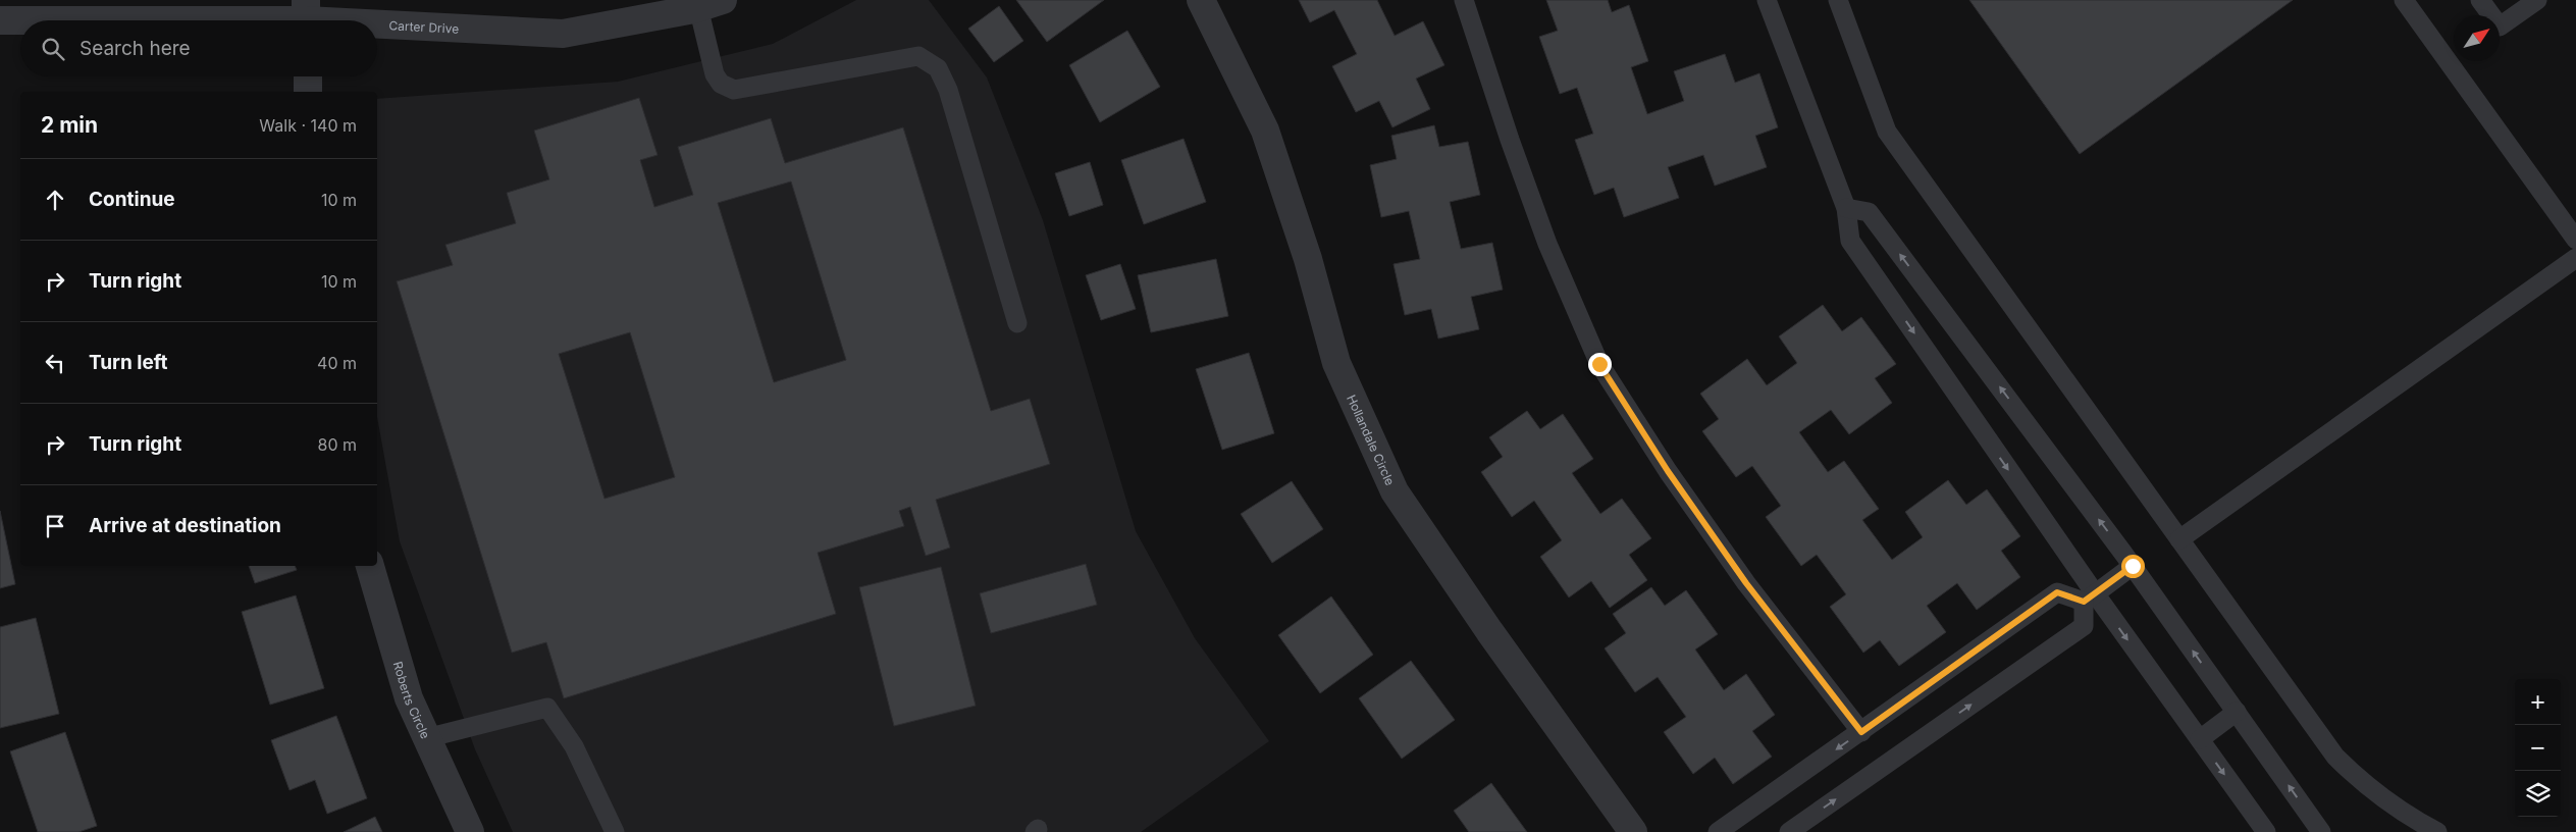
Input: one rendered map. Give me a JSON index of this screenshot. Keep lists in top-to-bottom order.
{
  "streets": {
    "street": ["Carter Drive", "Hollandale Circle", "Roberts Circle"]
  },
  "north": "top right",
  "page": {
    "search": "Search here",
    "heading": ["2 min", "Walk · 140 m"],
    "list": [
      ["Continue", "10 m"],
      ["Turn right", "10 m"],
      ["Turn left", "40 m"],
      ["Turn right", "80 m"],
      "Arrive at destination"
    ],
    "map_buttons": ["+", "−"]
  }
}
